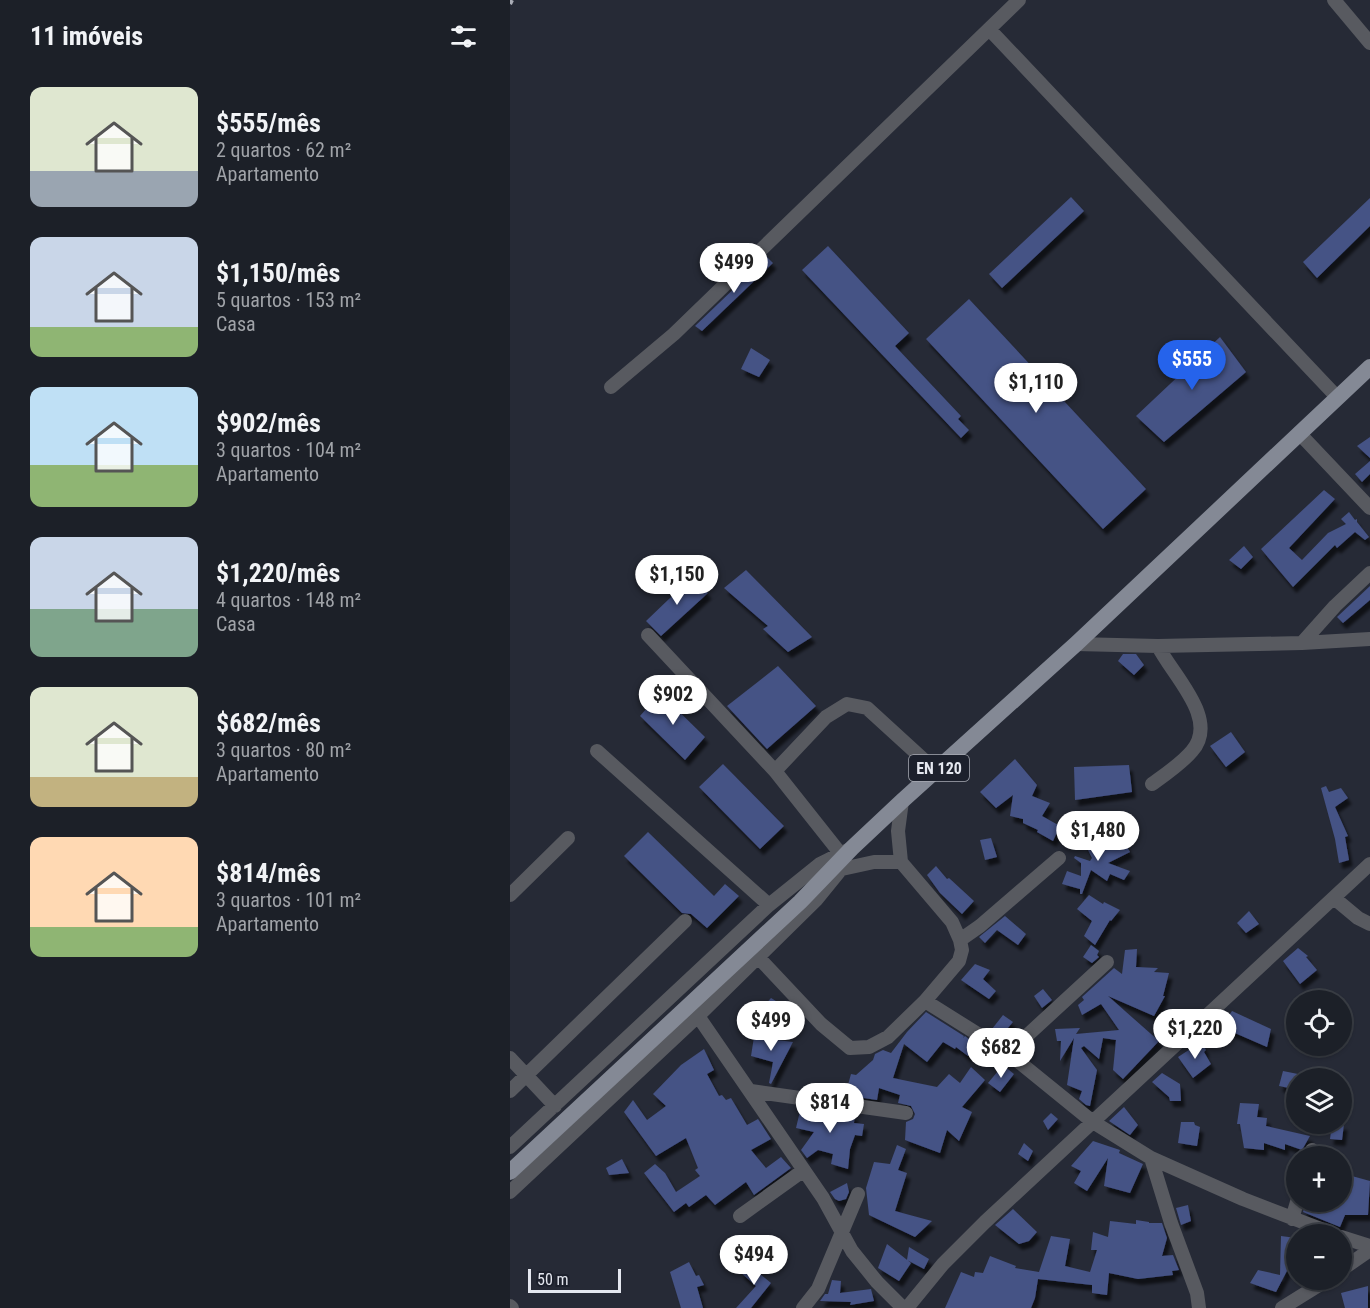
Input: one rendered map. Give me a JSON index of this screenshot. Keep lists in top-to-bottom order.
{
  "streets": {
    "main road": ["EN 120"]
  },
  "scale_bar": "50 m",
  "page": {
    "heading": "11 imóveis",
    "list": [
      {
        "name": "$555/mês",
        "note": "2 quartos · 62 m² · Apartamento"
      },
      {
        "name": "$1,150/mês",
        "note": "5 quartos · 153 m² · Casa"
      },
      {
        "name": "$902/mês",
        "note": "3 quartos · 104 m² · Apartamento"
      },
      {
        "name": "$1,220/mês",
        "note": "4 quartos · 148 m² · Casa"
      },
      {
        "name": "$682/mês",
        "note": "3 quartos · 80 m² · Apartamento"
      },
      {
        "name": "$814/mês",
        "note": "3 quartos · 101 m² · Apartamento"
      }
    ],
    "price": [
      "$499",
      "$555",
      "$1,110",
      "$1,150",
      "$902",
      "$1,480",
      "$499",
      "$1,220",
      "$682",
      "$814",
      "$494"
    ],
    "map_buttons": ["+", "−"],
    "scale": "50 m"
  }
}
